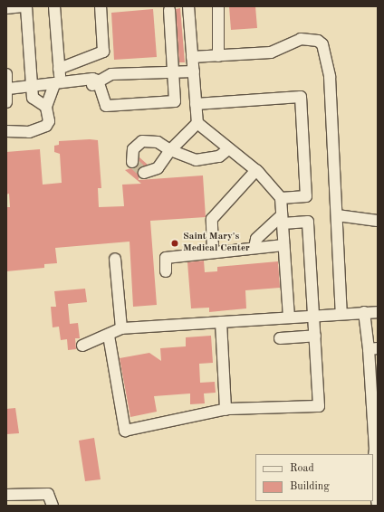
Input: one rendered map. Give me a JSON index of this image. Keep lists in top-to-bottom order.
{
  "places": ["Saint Mary's Medical Center"],
  "legend": ["Road", "Building"]
}
